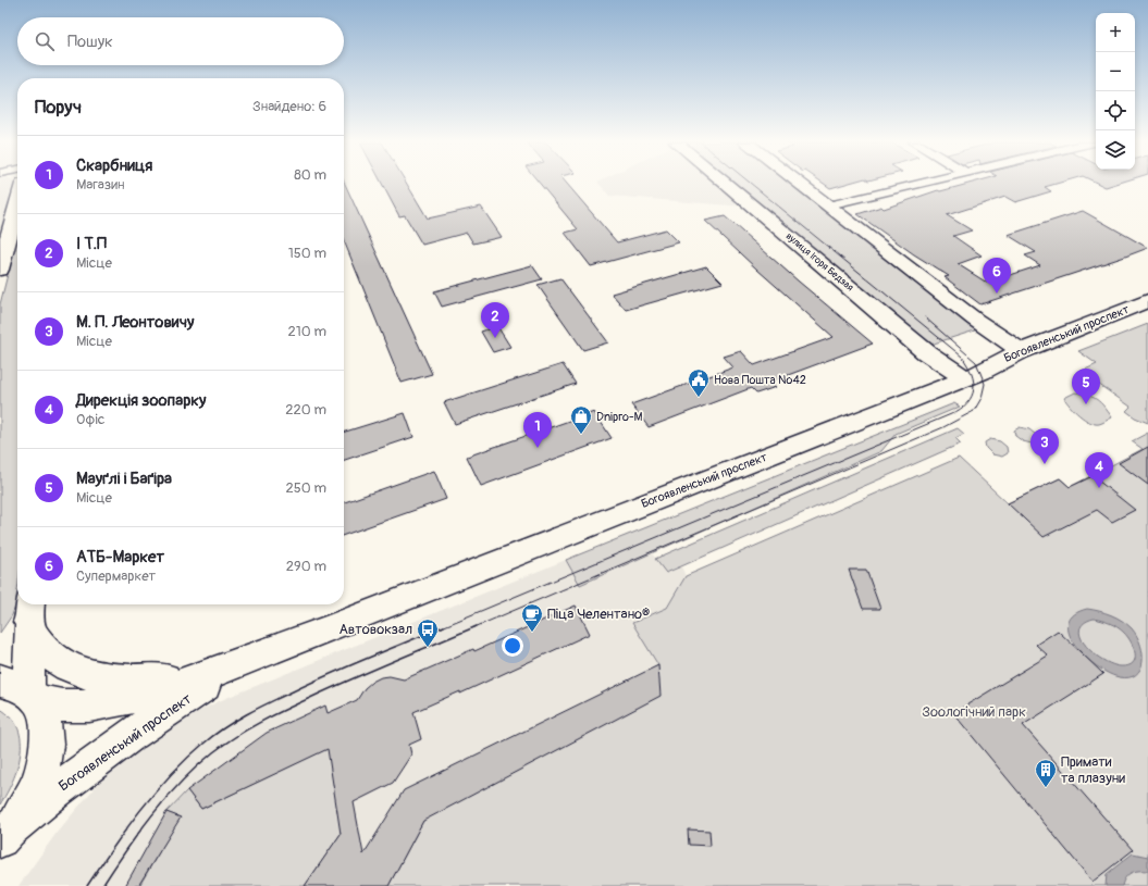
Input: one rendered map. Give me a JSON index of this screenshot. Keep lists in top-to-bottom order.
{
  "streets": {
    "main road": ["вулиця Ігоря Бедзая", "Богоявленський проспект"]
  },
  "crossings": [
    ["вулиця Ігоря Бедзая", "Богоявленський проспект"]
  ],
  "parks": ["Зоологічний парк"],
  "places": {
    "public building": ["Нова Пошта №42"],
    "shop": ["Dnipro-M"],
    "cafe": ["Піца Челентано®"],
    "bus stop": ["Автовокзал"],
    "building": ["Примати та плазуни"]
  },
  "page": {
    "map_buttons": ["+", "−"],
    "search": "Пошук",
    "heading": ["Поруч", "Знайдено: 6"],
    "list": [
      {
        "mark": "1",
        "name": "Скарбниця",
        "note": "Магазин",
        "value": "80 m"
      },
      {
        "mark": "2",
        "name": "І Т.П",
        "note": "Місце",
        "value": "150 m"
      },
      {
        "mark": "3",
        "name": "М. П. Леонтовичу",
        "note": "Місце",
        "value": "210 m"
      },
      {
        "mark": "4",
        "name": "Дирекція зоопарку",
        "note": "Офіс",
        "value": "220 m"
      },
      {
        "mark": "5",
        "name": "Мауґлі і Баґіра",
        "note": "Місце",
        "value": "250 m"
      },
      {
        "mark": "6",
        "name": "АТБ-Маркет",
        "note": "Супермаркет",
        "value": "290 m"
      }
    ],
    "pins": [
      "6",
      "2",
      "5",
      "1",
      "3",
      "4"
    ]
  }
}
